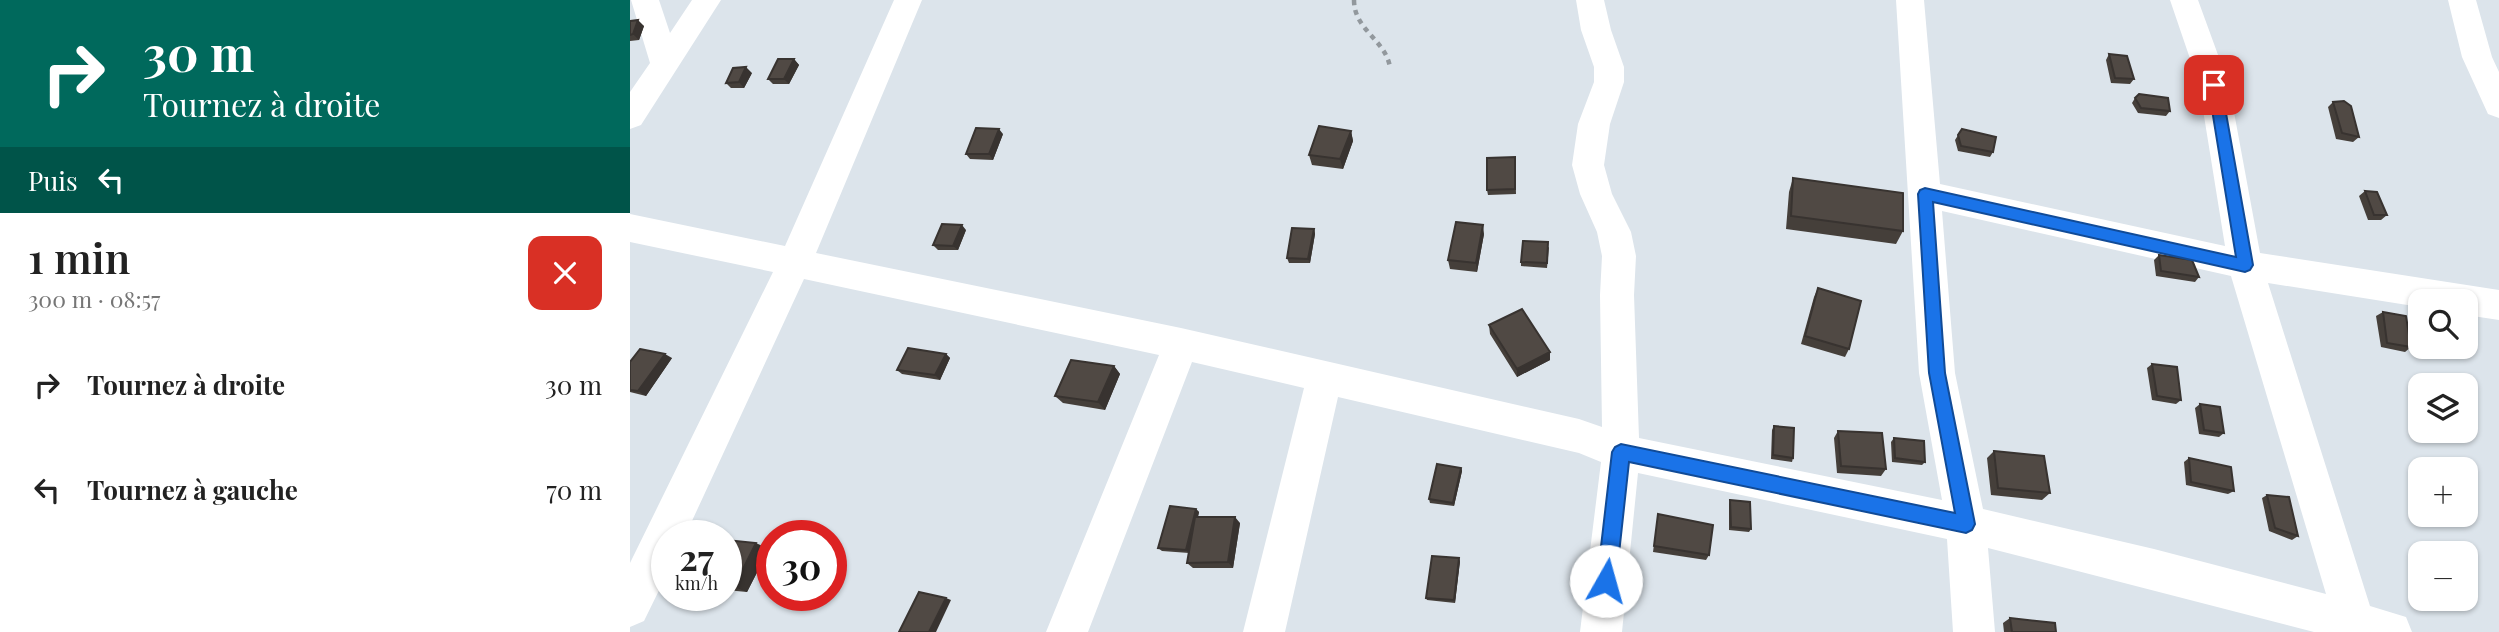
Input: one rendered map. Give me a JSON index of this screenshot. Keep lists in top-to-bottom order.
{
  "page": {
    "turn": ["30 m", "Tournez à droite"],
    "then": "Puis",
    "heading": ["1 min", "300 m · 08:57"],
    "map_buttons": ["+", "−"],
    "list": [
      {
        "name": "Tournez à droite",
        "value": "30 m"
      },
      {
        "name": "Tournez à gauche",
        "value": "70 m"
      }
    ],
    "speed": "27 km/h",
    "limit": "30"
  }
}
